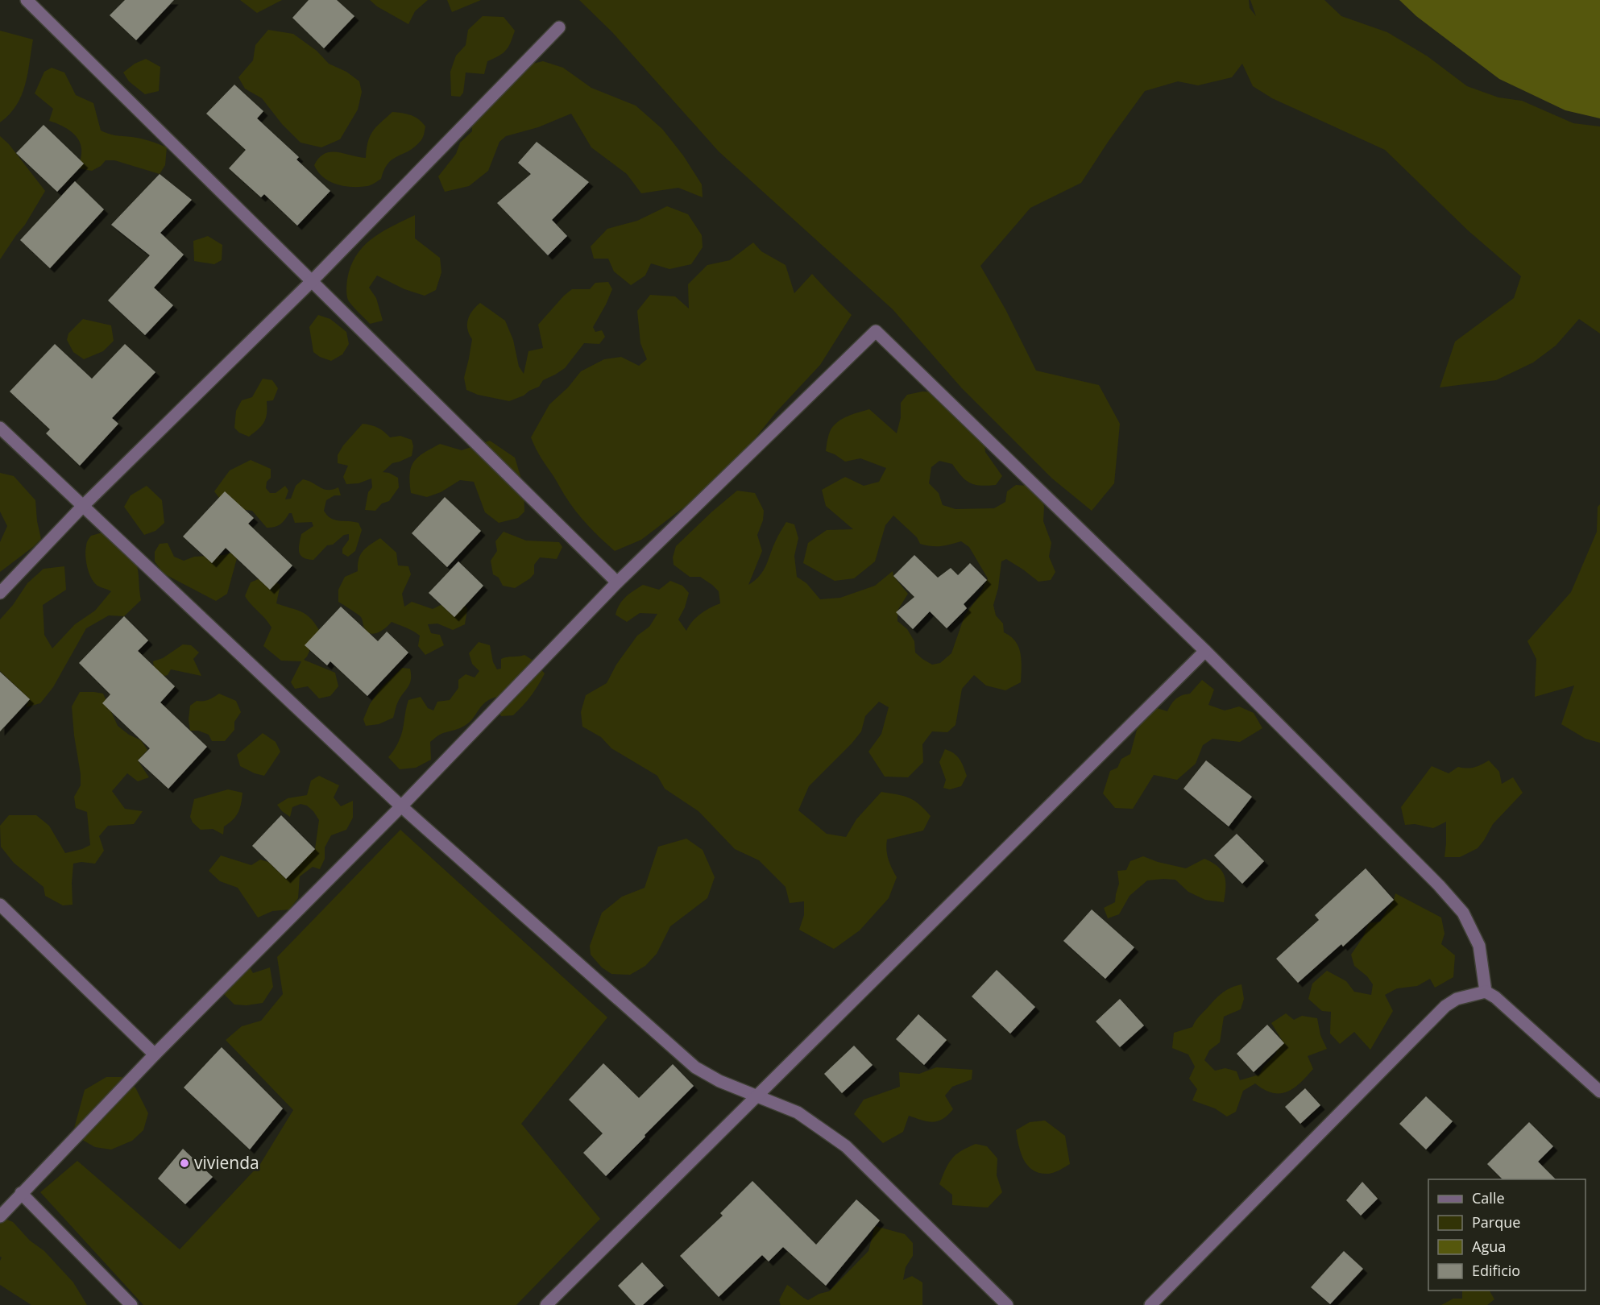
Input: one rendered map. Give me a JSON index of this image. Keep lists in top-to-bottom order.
{
  "places": ["vivienda"],
  "legend": [
    "Calle",
    "Parque",
    "Agua",
    "Edificio"
  ]
}
